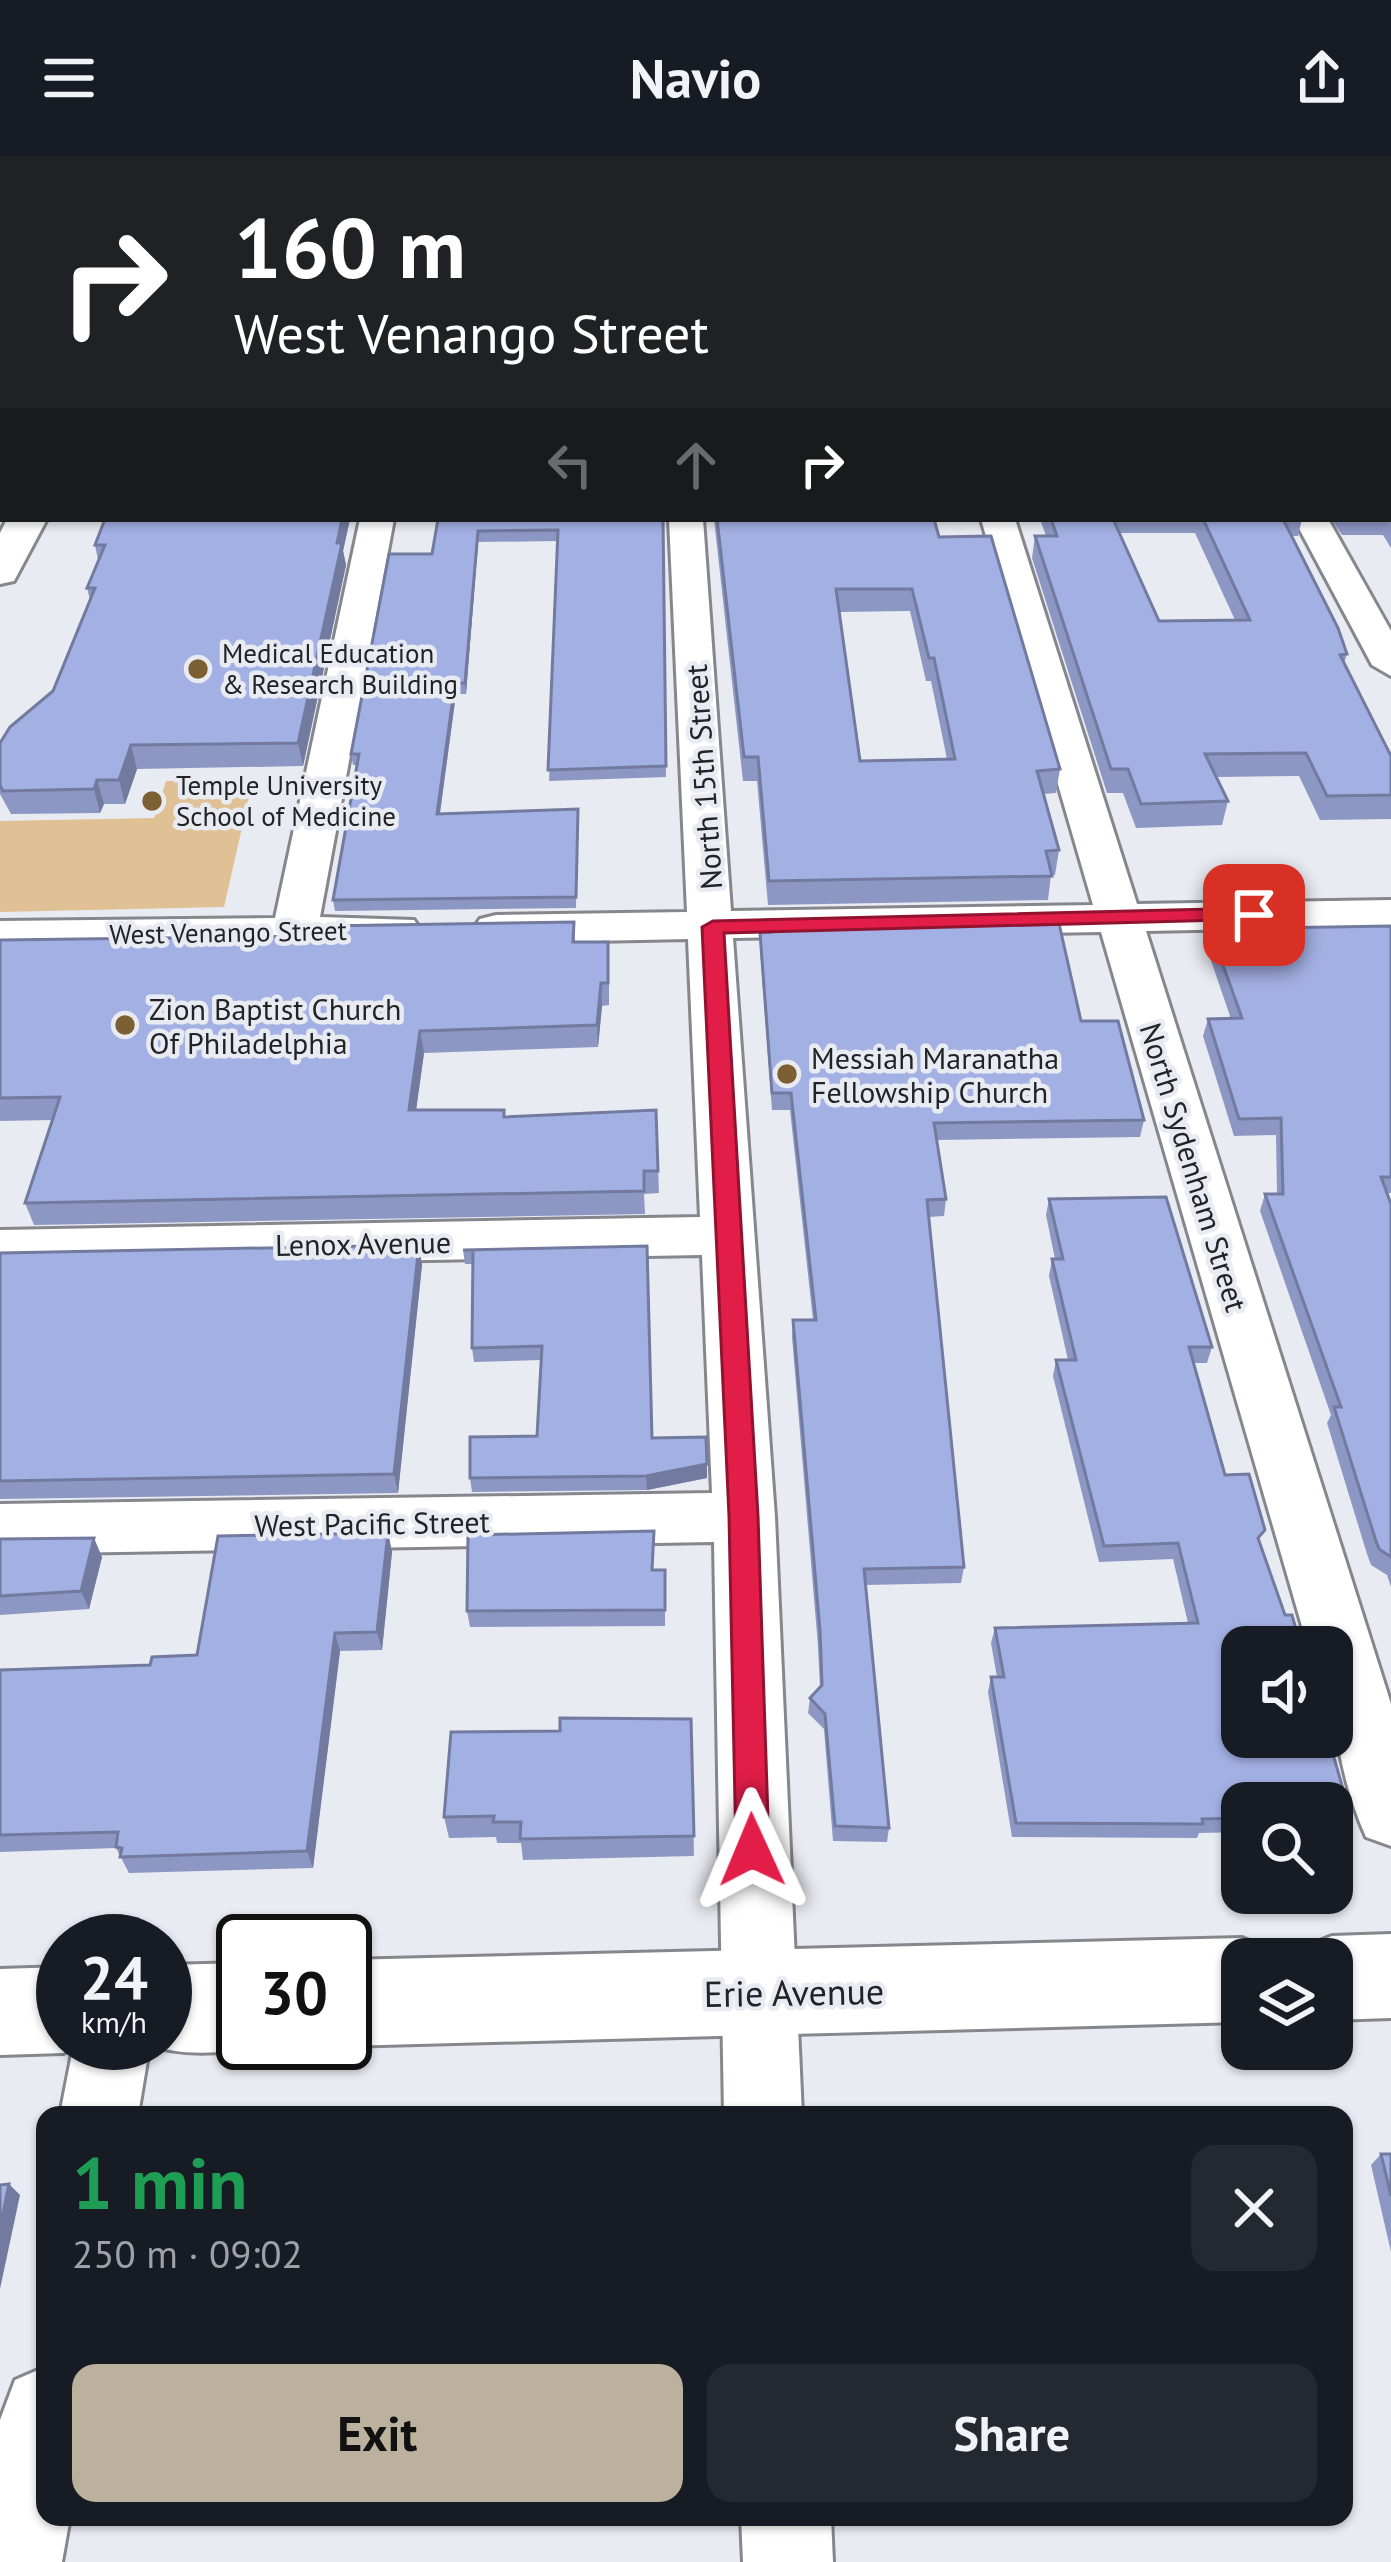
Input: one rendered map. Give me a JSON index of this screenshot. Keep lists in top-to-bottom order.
{
  "streets": {
    "main road": ["Erie Avenue"],
    "street": [
      "North 15th Street",
      "West Venango Street",
      "North Sydenham Street",
      "Lenox Avenue",
      "West Pacific Street"
    ]
  },
  "crossings": [
    ["North 15th Street", "West Venango Street"],
    ["North 15th Street", "Lenox Avenue"],
    ["North 15th Street", "West Pacific Street"],
    ["North 15th Street", "Erie Avenue"],
    ["West Venango Street", "North Sydenham Street"]
  ],
  "places": [
    "Medical Education & Research Building",
    "Temple University School of Medicine",
    "Zion Baptist Church Of Philadelphia",
    "Messiah Maranatha Fellowship Church"
  ],
  "page": {
    "header": "Navio",
    "turn": ["160 m", "West Venango Street"],
    "speed": "24 km/h",
    "limit": "30",
    "heading": ["1 min", "250 m · 09:02"],
    "buttons": ["Exit", "Share"]
  }
}
